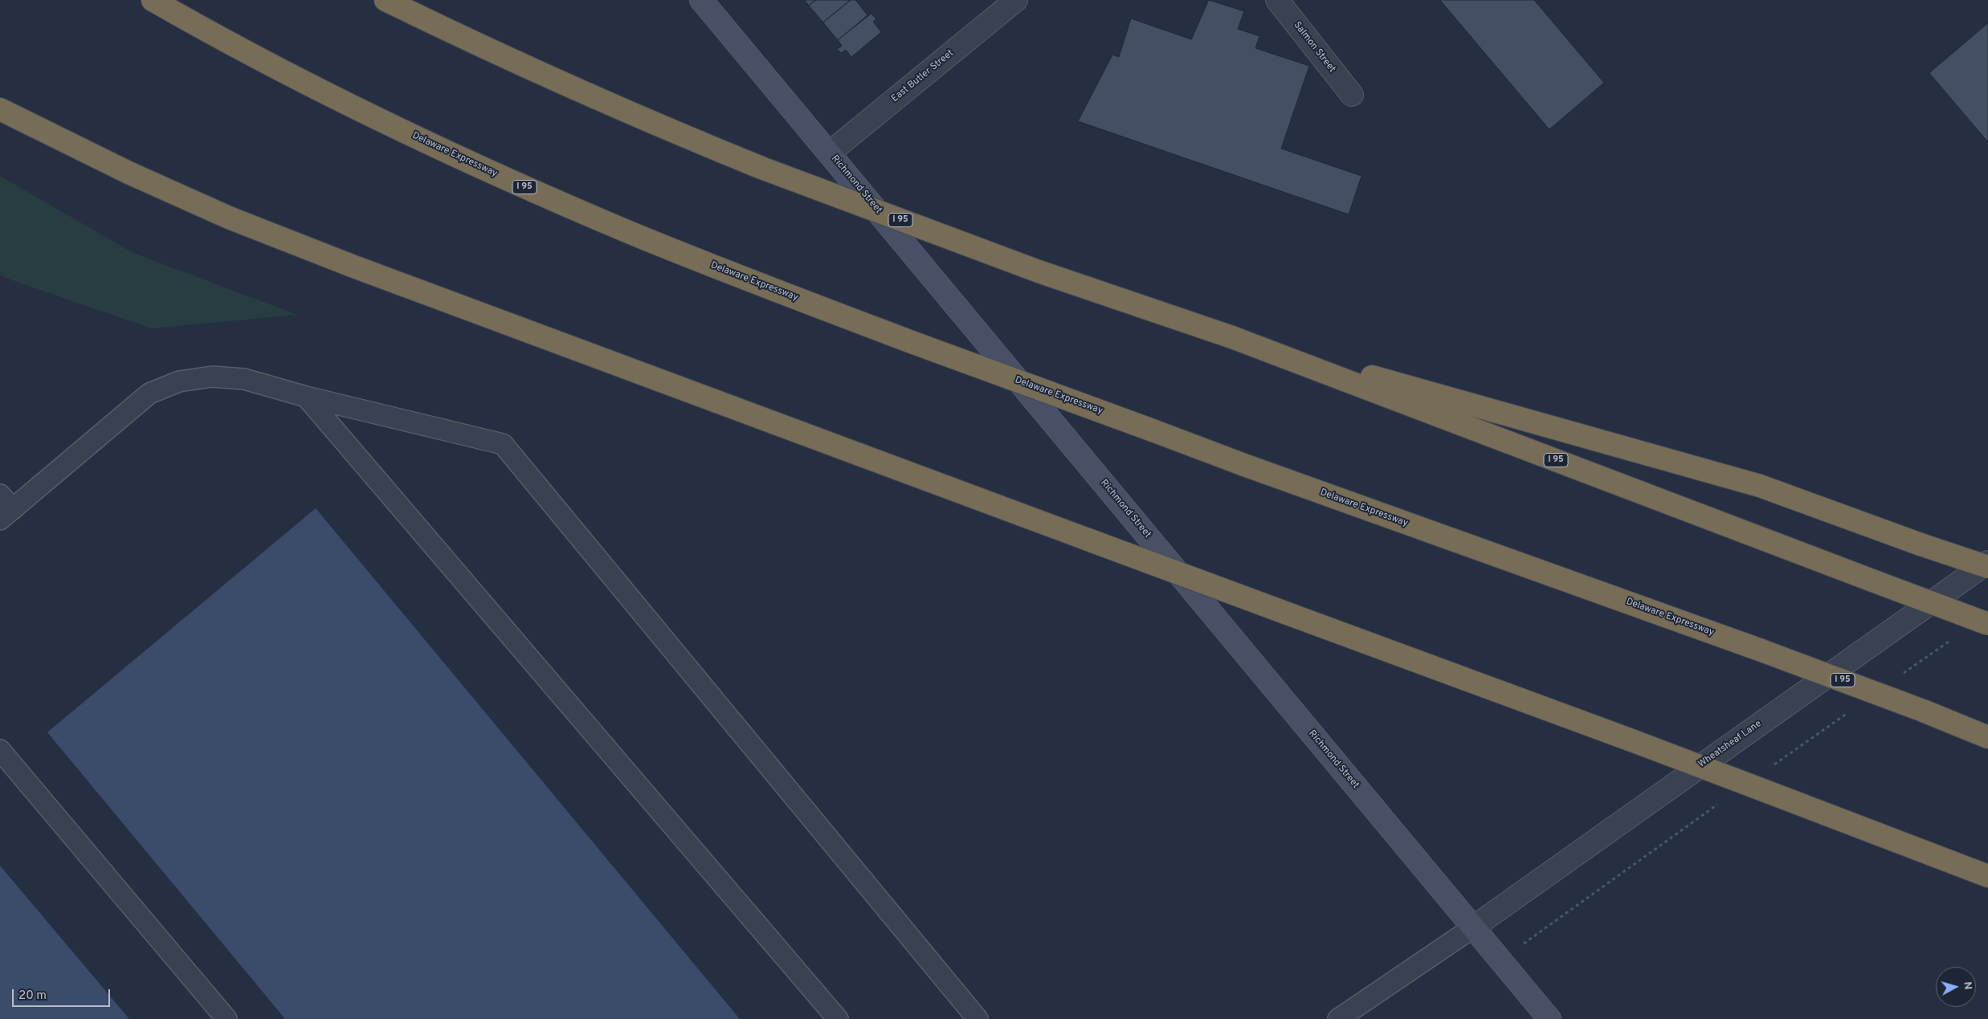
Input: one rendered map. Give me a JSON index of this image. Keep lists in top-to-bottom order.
{
  "streets": {
    "highway": ["Delaware Expressway", "I 95"],
    "main road": ["Richmond Street"],
    "street": ["Salmon Street", "East Butler Street", "Wheatsheaf Lane"]
  },
  "crossings": [
    ["East Butler Street", "Richmond Street"],
    ["Richmond Street", "Wheatsheaf Lane"]
  ],
  "scale_bar": "20 m",
  "north": "right"
}
